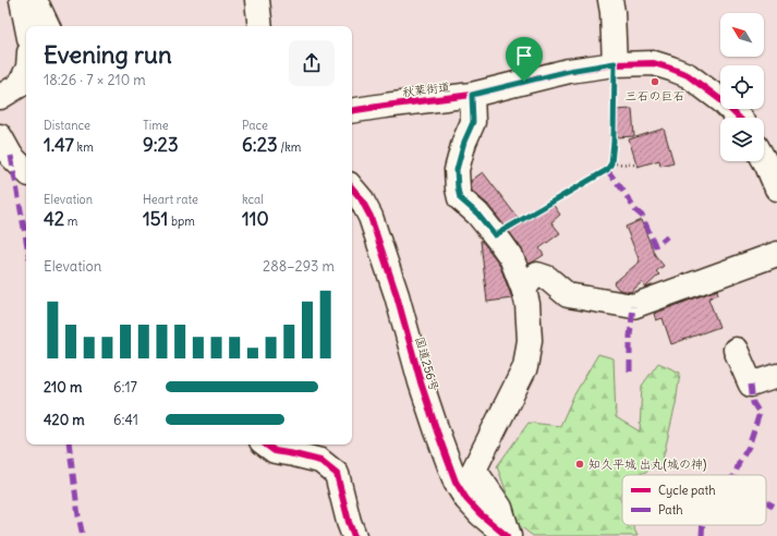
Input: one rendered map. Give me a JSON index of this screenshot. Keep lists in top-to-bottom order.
{
  "streets": {
    "main road": ["秋葉街道", "国道256号"]
  },
  "places": ["三石の巨石", "知久平城 出丸(城の神)"],
  "legend": ["Cycle path", "Path"],
  "north": "top left",
  "page": {
    "heading": ["Evening run", "18:26 · 7 × 210 m"],
    "stats": [
      ["Distance", "1.47 km"],
      ["Time", "9:23"],
      ["Pace", "6:23 /km"],
      ["Elevation", "42 m"],
      ["Heart rate", "151 bpm"],
      ["kcal", "110"]
    ],
    "chart": ["Elevation", "288–293 m"],
    "list": [
      {
        "name": "210 m",
        "note": "6:17"
      },
      {
        "name": "420 m",
        "note": "6:41"
      }
    ]
  }
}
